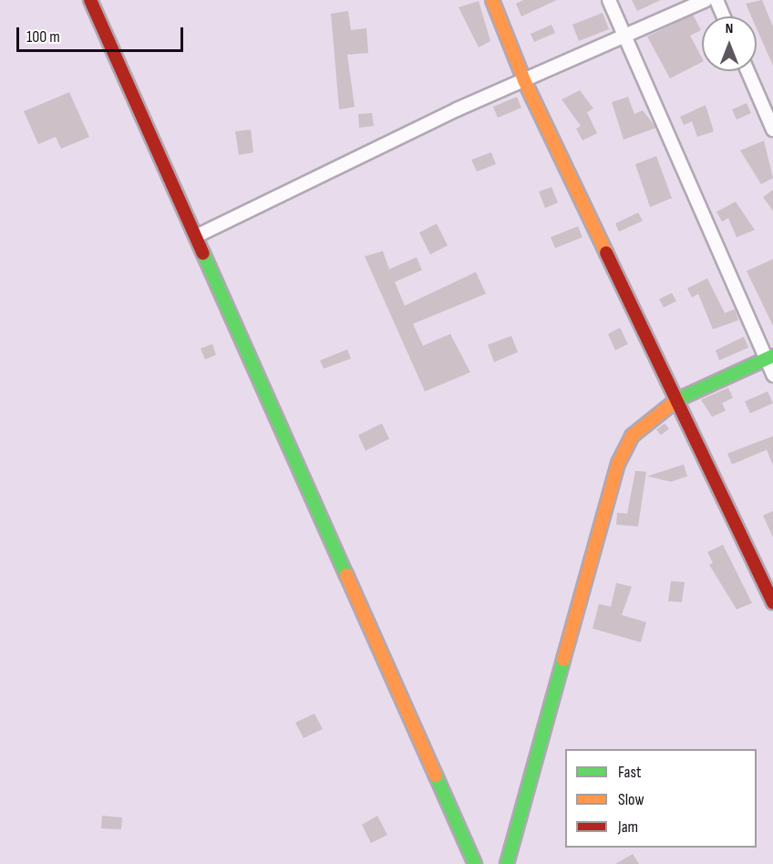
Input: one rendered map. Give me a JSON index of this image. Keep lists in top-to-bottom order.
{
  "legend": ["Fast", "Slow", "Jam"],
  "scale_bar": "100 m",
  "north": "top"
}
